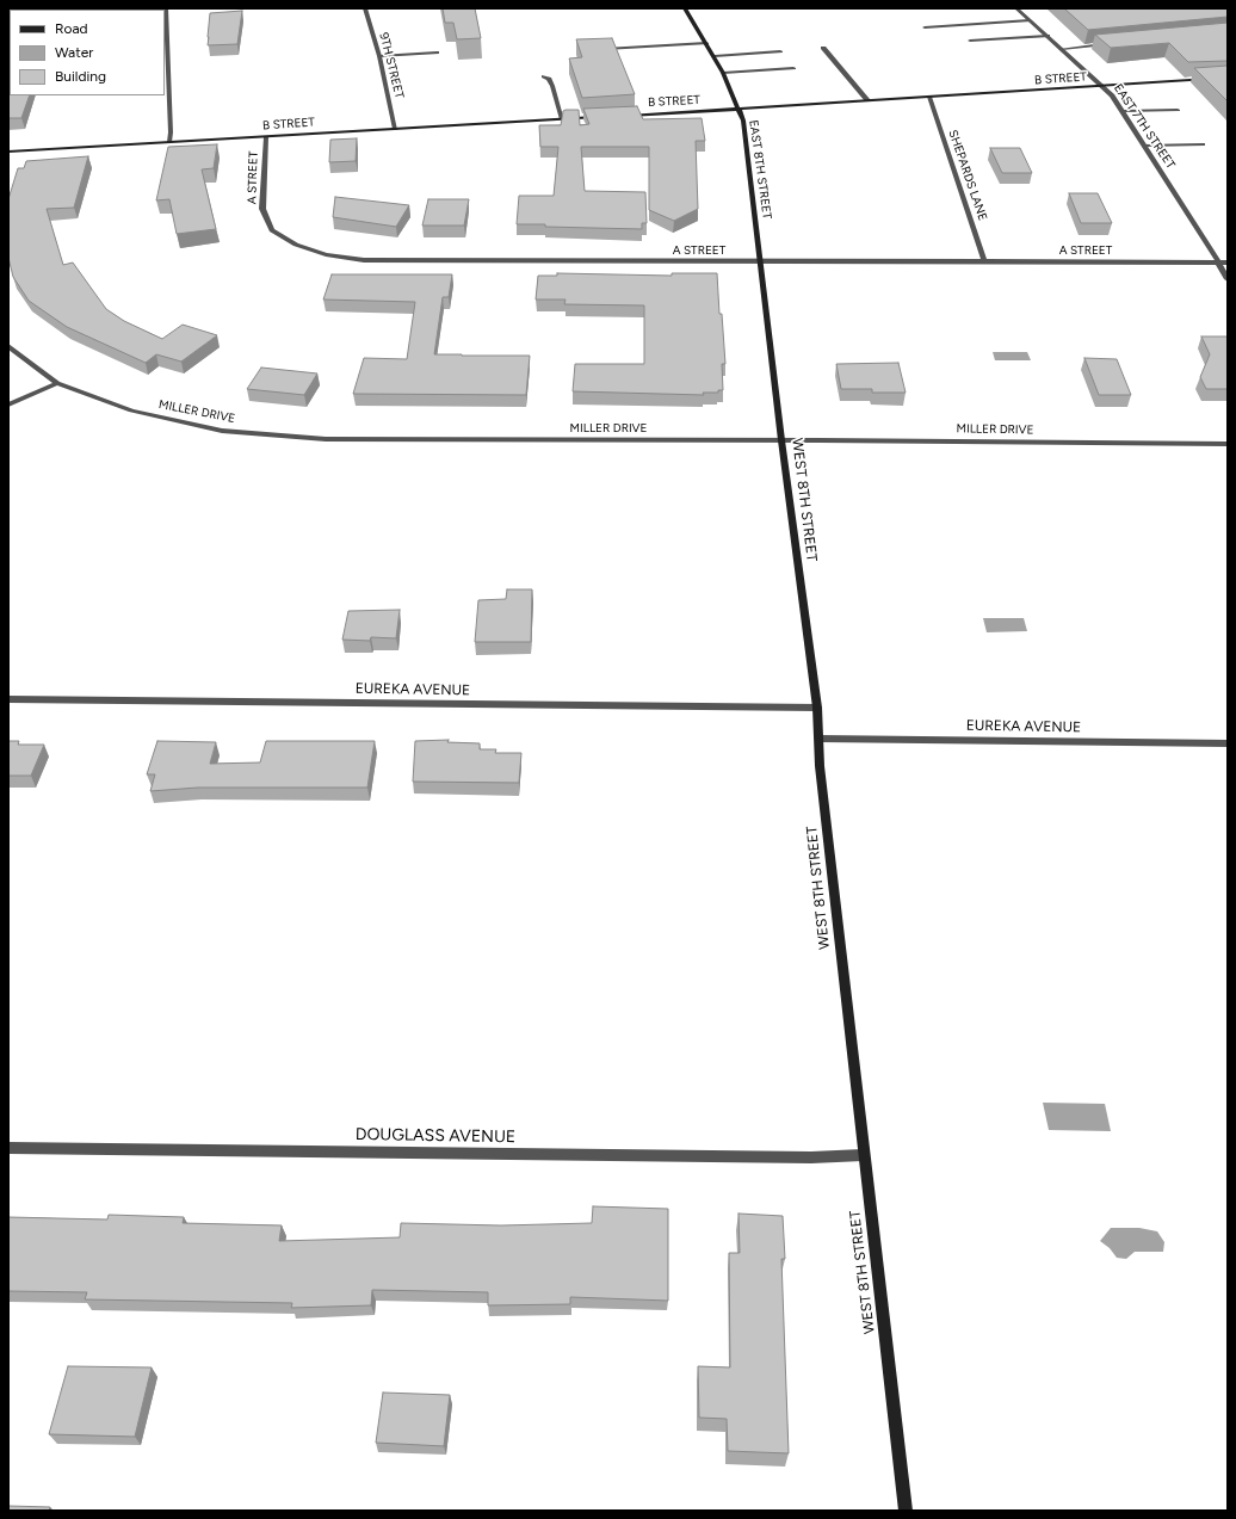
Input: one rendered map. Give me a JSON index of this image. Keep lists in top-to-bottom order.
{
  "streets": {
    "street": [
      "9TH STREET",
      "B STREET",
      "EAST 7TH STREET",
      "EAST 8TH STREET",
      "SHEPARDS LANE",
      "A STREET",
      "MILLER DRIVE",
      "WEST 8TH STREET",
      "EUREKA AVENUE",
      "DOUGLASS AVENUE"
    ]
  },
  "crossings": [
    ["9TH STREET", "B STREET"],
    ["B STREET", "EAST 7TH STREET"],
    ["B STREET", "EAST 8TH STREET"],
    ["B STREET", "SHEPARDS LANE"],
    ["B STREET", "A STREET"],
    ["EAST 7TH STREET", "A STREET"],
    ["EAST 8TH STREET", "A STREET"],
    ["EAST 8TH STREET", "WEST 8TH STREET"],
    ["SHEPARDS LANE", "A STREET"],
    ["A STREET", "WEST 8TH STREET"],
    ["MILLER DRIVE", "WEST 8TH STREET"],
    ["WEST 8TH STREET", "EUREKA AVENUE"],
    ["WEST 8TH STREET", "DOUGLASS AVENUE"]
  ],
  "legend": ["Road", "Water", "Building"]
}
